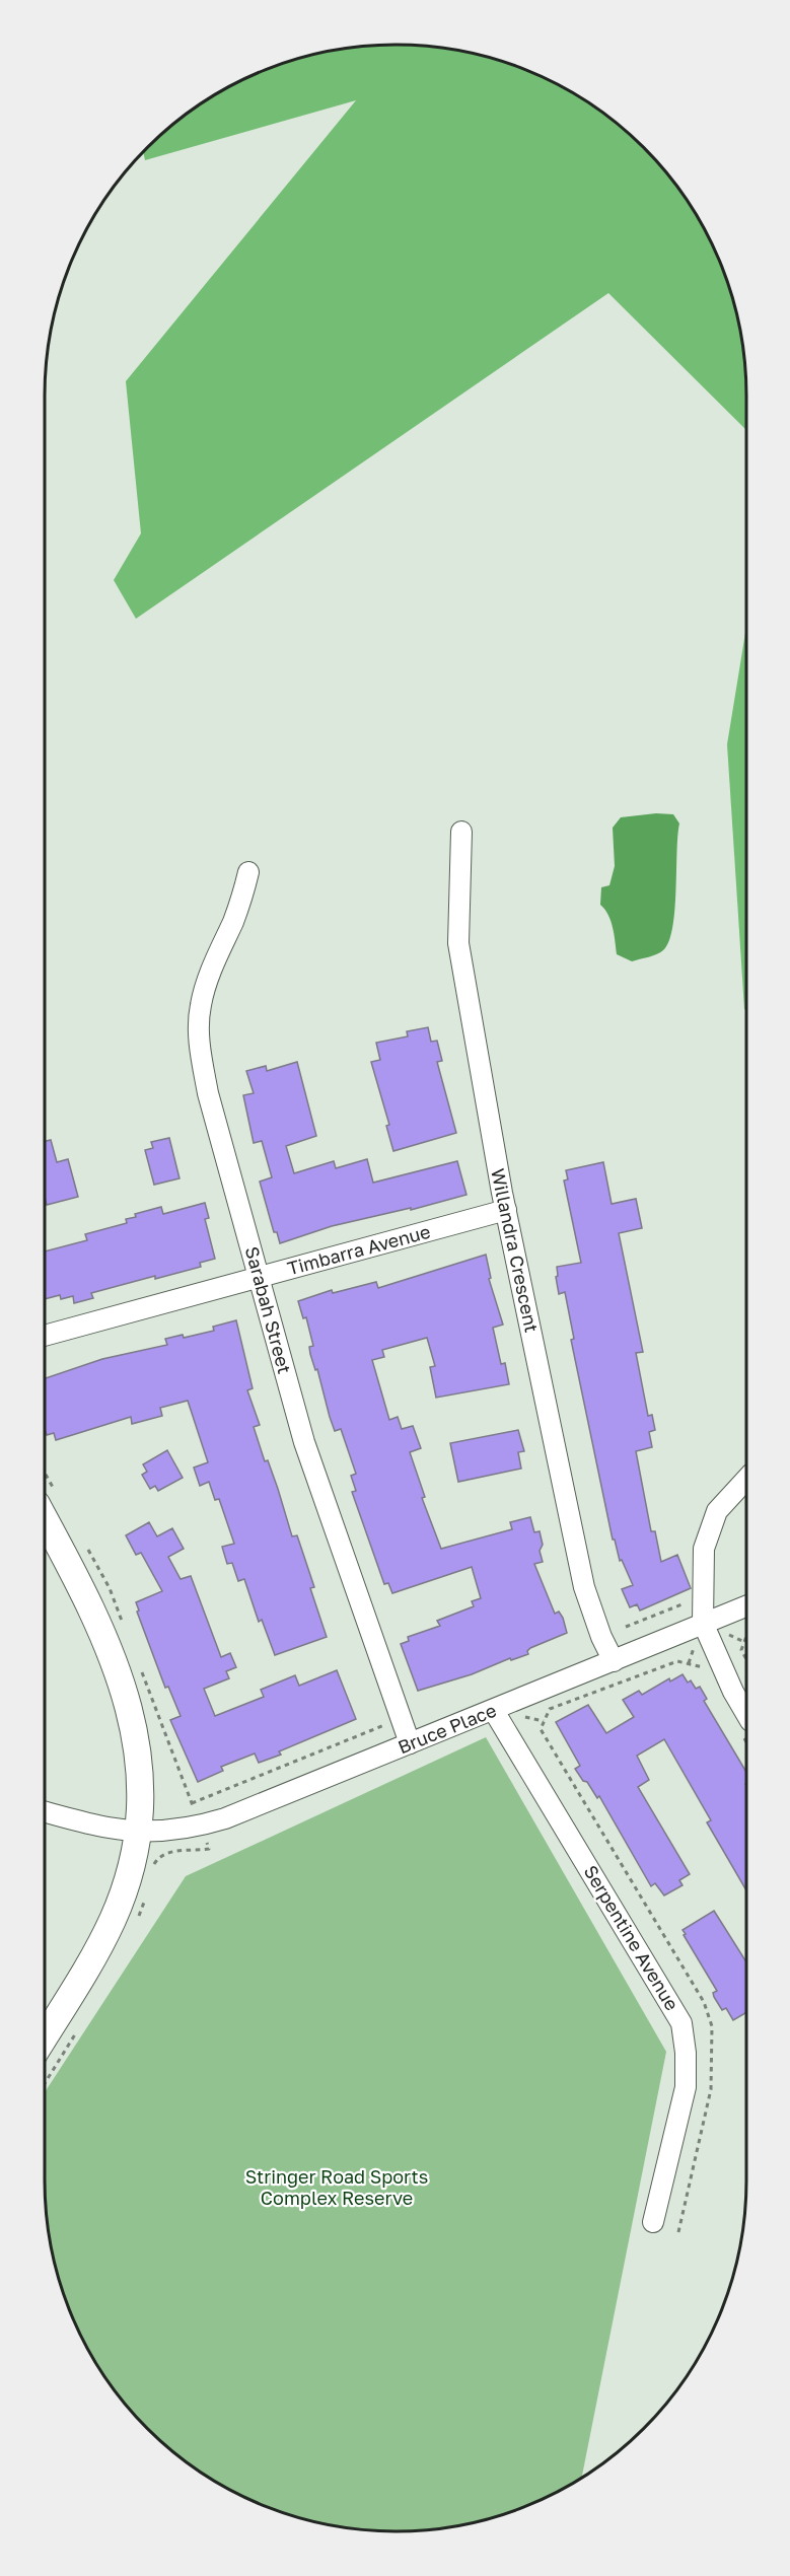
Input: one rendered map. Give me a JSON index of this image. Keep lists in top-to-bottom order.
{
  "streets": {
    "street": [
      "Timbarra Avenue",
      "Willandra Crescent",
      "Sarabah Street",
      "Bruce Place",
      "Serpentine Avenue"
    ]
  },
  "crossings": [
    ["Timbarra Avenue", "Willandra Crescent"],
    ["Timbarra Avenue", "Sarabah Street"],
    ["Willandra Crescent", "Bruce Place"],
    ["Sarabah Street", "Bruce Place"],
    ["Bruce Place", "Serpentine Avenue"]
  ],
  "parks": ["Stringer Road Sports Complex Reserve"]
}
